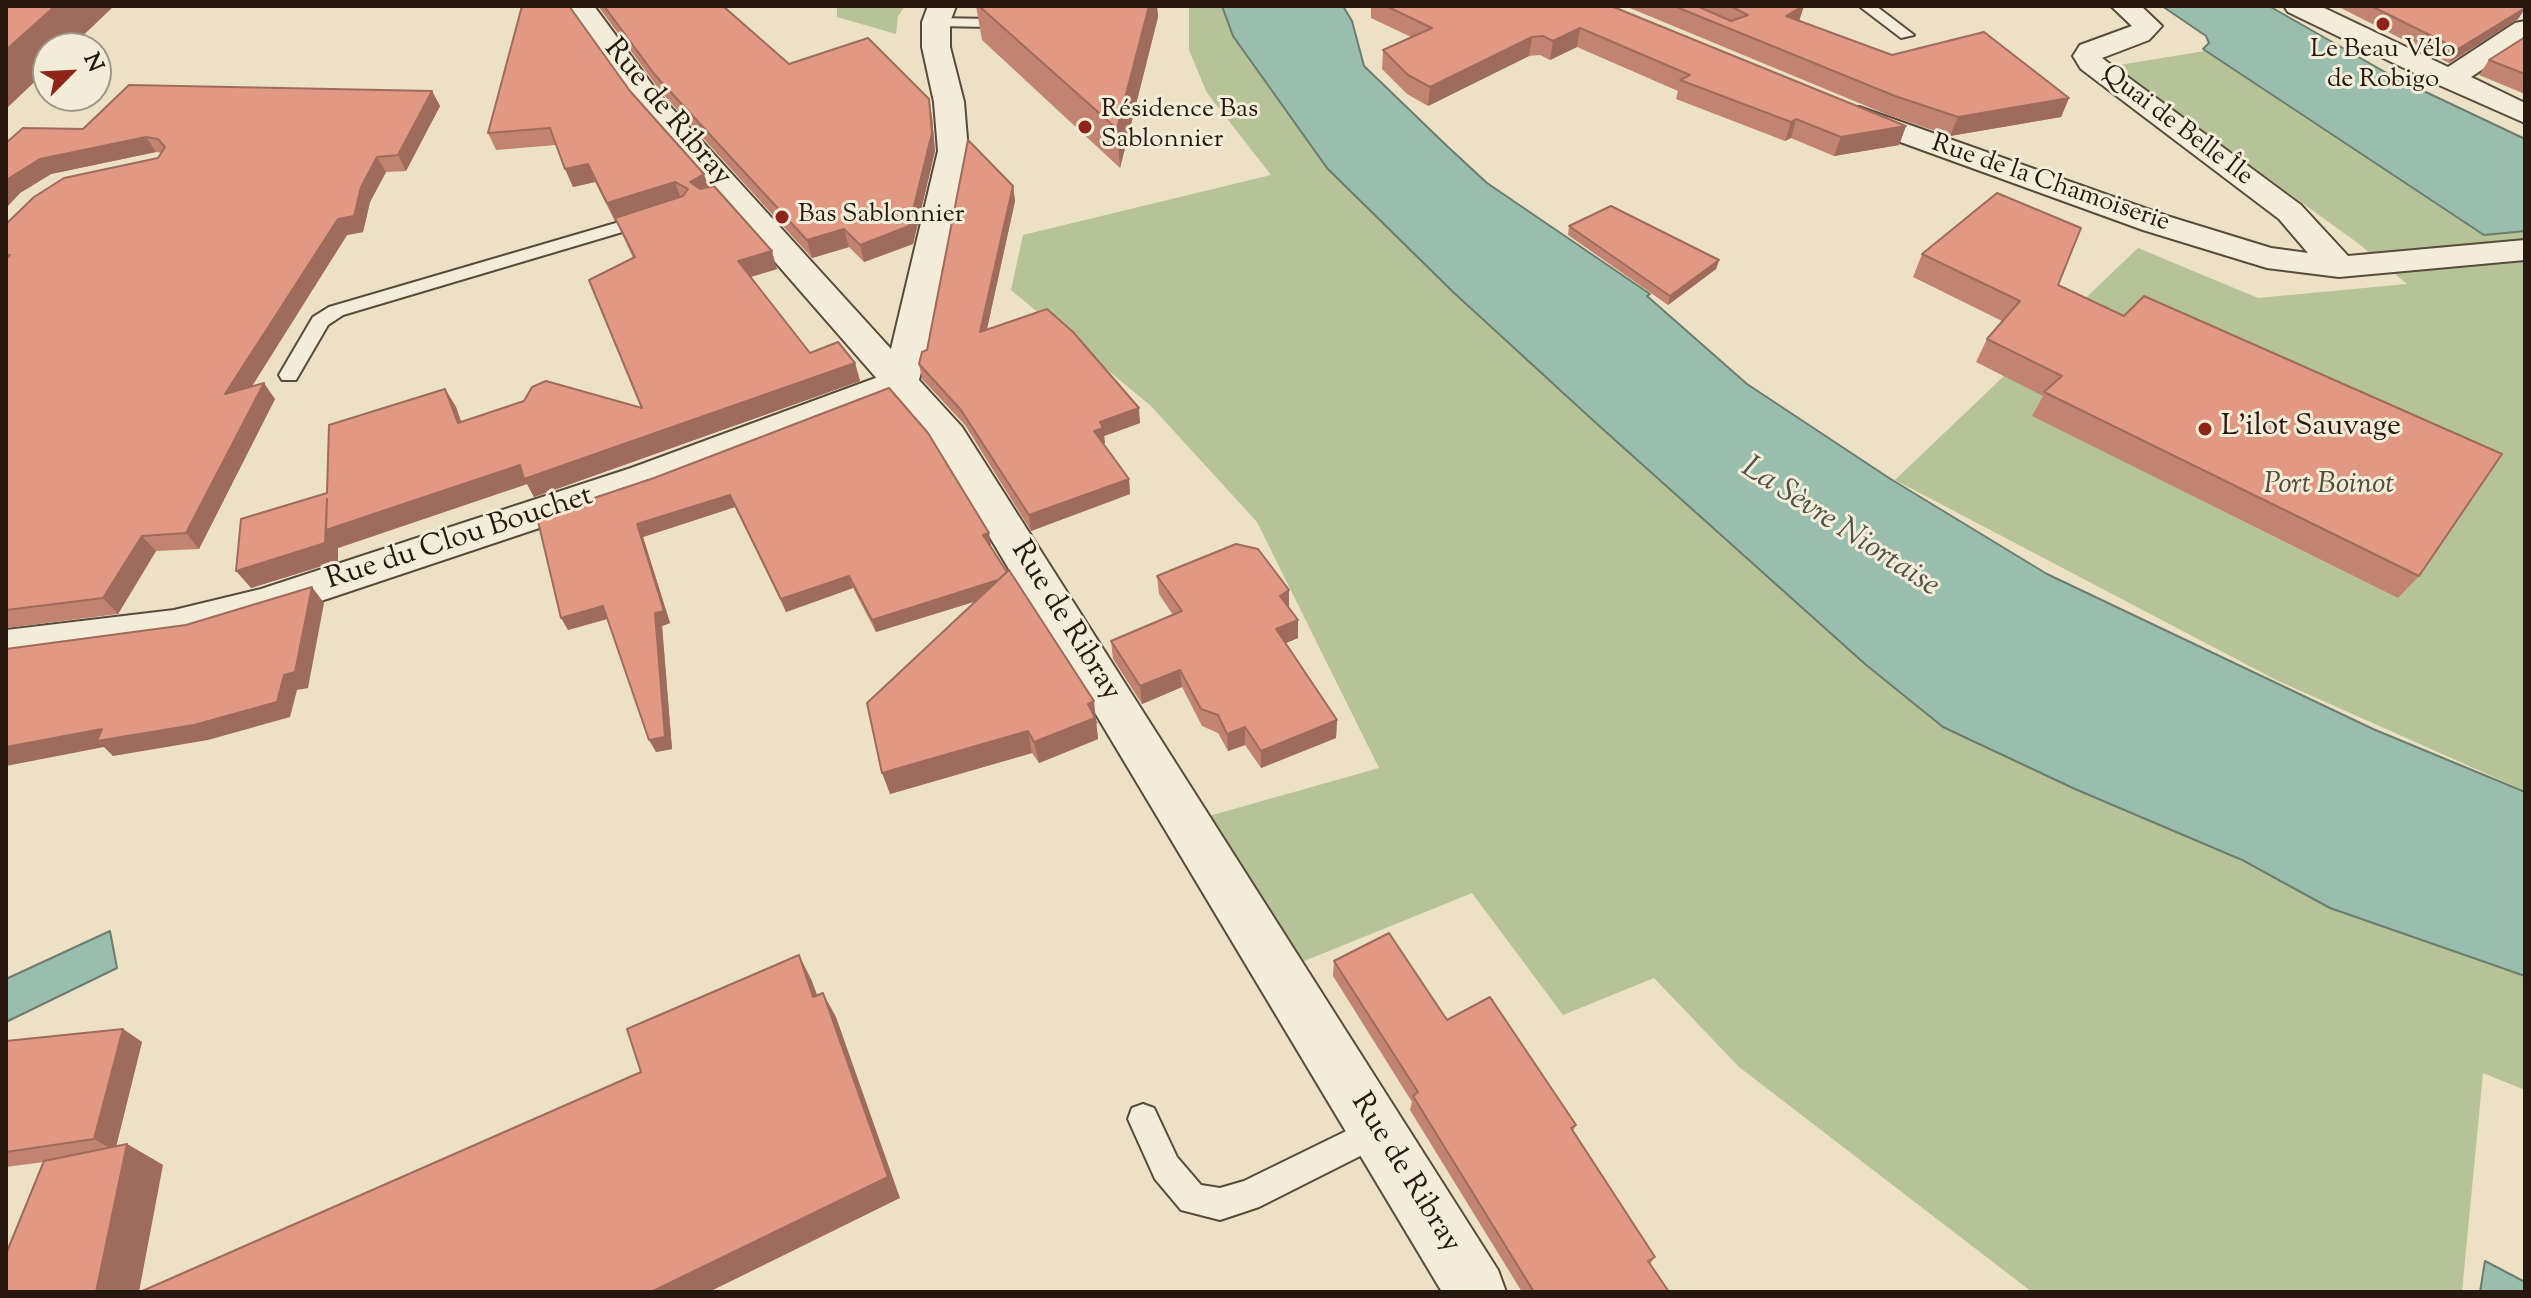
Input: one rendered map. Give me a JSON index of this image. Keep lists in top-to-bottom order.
{
  "streets": {
    "street": [
      "Rue de Ribray",
      "Quai de Belle Île",
      "Rue de la Chamoiserie",
      "Rue du Clou Bouchet"
    ]
  },
  "crossings": [
    ["Rue de Ribray", "Rue du Clou Bouchet"],
    ["Quai de Belle Île", "Rue de la Chamoiserie"]
  ],
  "water": ["La Sèvre Niortaise"],
  "parks": ["Port Boinot"],
  "places": [
    "Le Beau Vélo de Robigo",
    "Résidence Bas Sablonnier",
    "Bas Sablonnier",
    "L'ilot Sauvage"
  ],
  "north": "top right"
}
